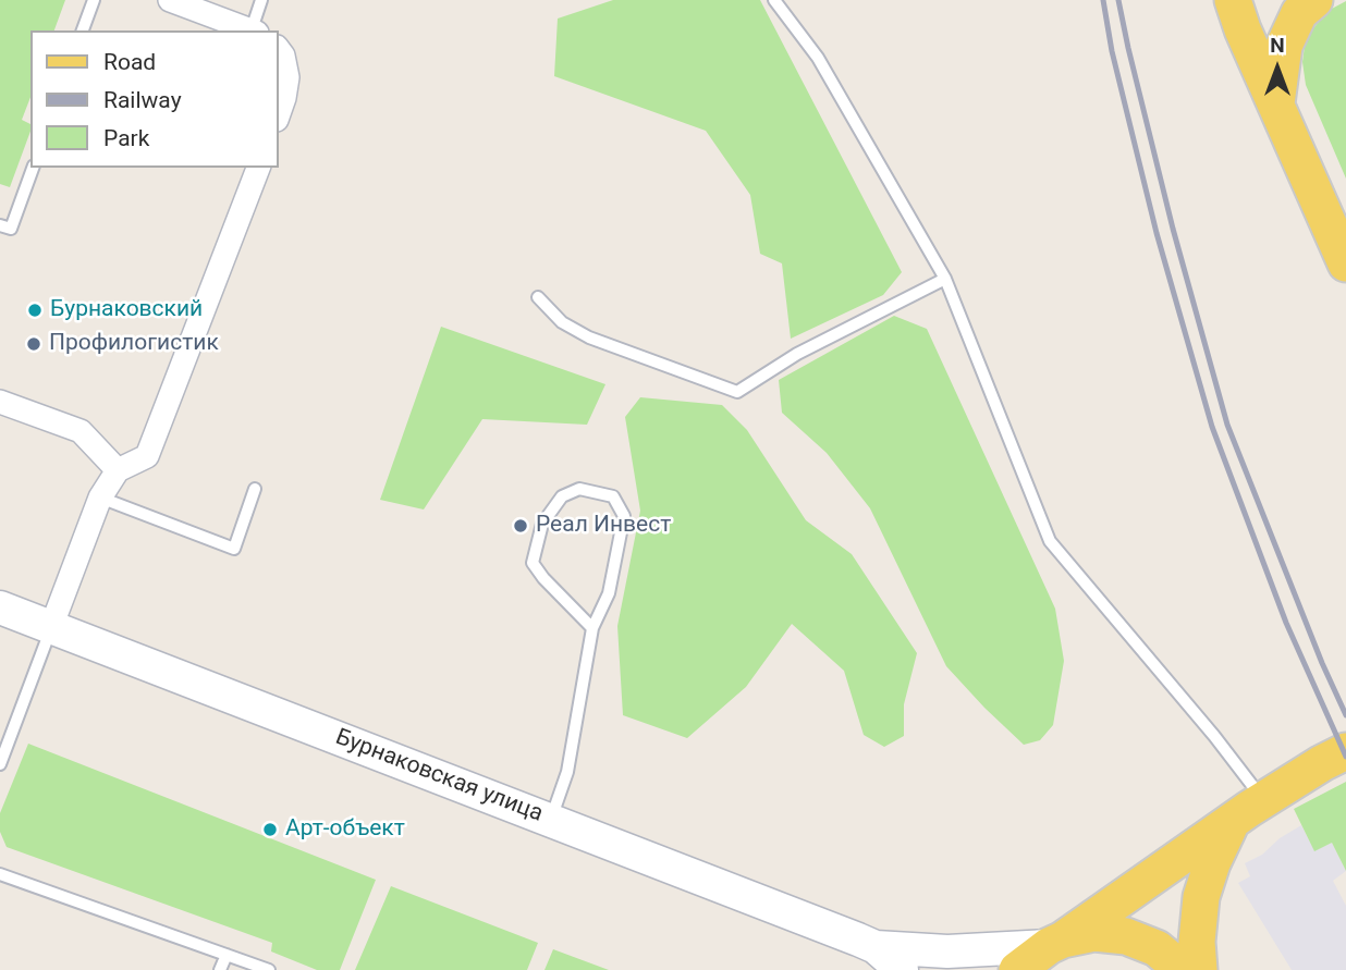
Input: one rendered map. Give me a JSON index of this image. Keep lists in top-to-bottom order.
{
  "streets": {
    "main road": ["Бурнаковская улица"]
  },
  "places": [
    "Бурнаковский",
    "Профилогистик",
    "Реал Инвест",
    "Арт-объект"
  ],
  "legend": ["Road", "Railway", "Park"],
  "north": "top"
}
